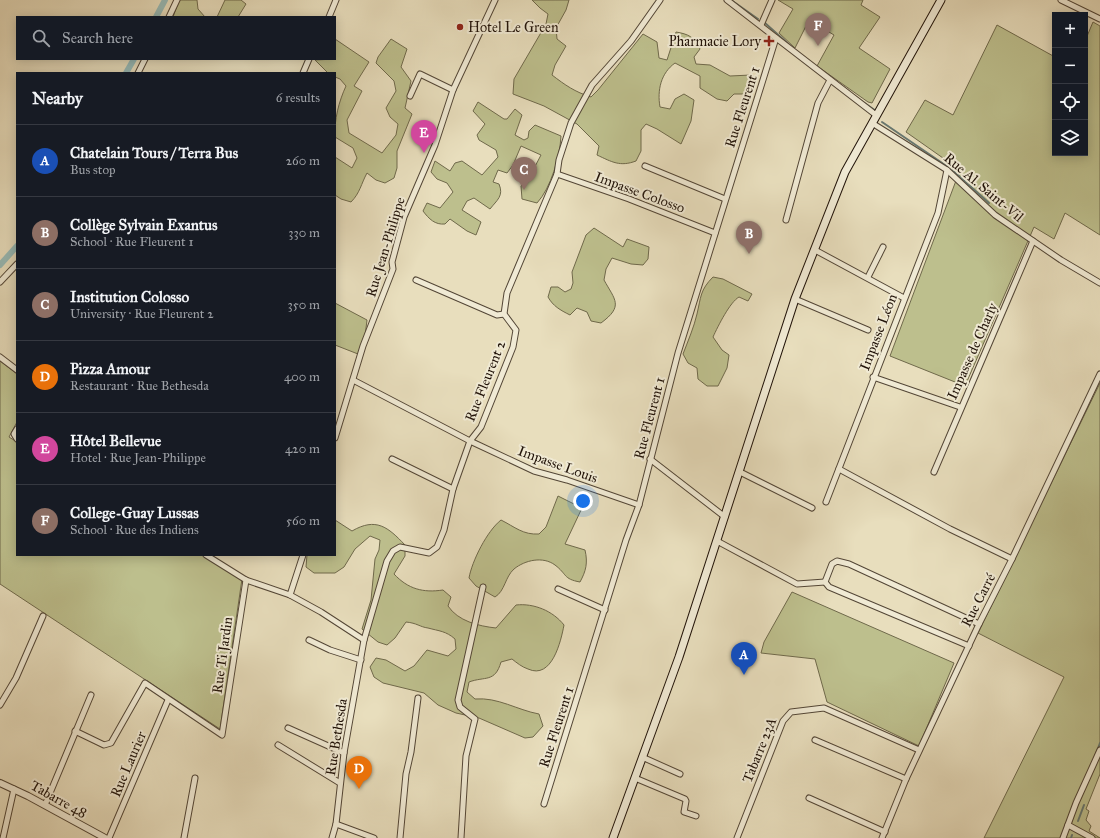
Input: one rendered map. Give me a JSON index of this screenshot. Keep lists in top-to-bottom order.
{
  "streets": {
    "street": [
      "Rue Fleurent 1",
      "Rue Al. Saint-Vil",
      "Impasse Colosso",
      "Rue Jean-Philippe",
      "Impasse Léon",
      "Impasse de Charly",
      "Rue Fleurent 2",
      "Impasse Louis",
      "Rue Carré",
      "Rue Ti Jardin",
      "Rue Bethesda",
      "Tabarre 23A",
      "Rue Laurier",
      "Tabarre 48"
    ]
  },
  "crossings": [
    ["Rue Fleurent 1", "Impasse Colosso"],
    ["Rue Fleurent 1", "Impasse Louis"],
    ["Rue Al. Saint-Vil", "Impasse Léon"],
    ["Rue Al. Saint-Vil", "Impasse de Charly"],
    ["Rue Jean-Philippe", "Impasse Louis"],
    ["Rue Fleurent 2", "Impasse Louis"],
    ["Rue Fleurent 2", "Rue Bethesda"],
    ["Rue Carré", "Tabarre 23A"],
    ["Rue Ti Jardin", "Rue Laurier"]
  ],
  "places": {
    "other": ["Hotel Le Green"],
    "health": ["Pharmacie Lory"]
  },
  "page": {
    "map_buttons": ["+", "−"],
    "pins": [
      "F",
      "E",
      "C",
      "B",
      "A",
      "D"
    ],
    "search": "Search here",
    "heading": ["Nearby", "6 results"],
    "list": [
      {
        "mark": "A",
        "name": "Chatelain Tours / Terra Bus",
        "note": "Bus stop",
        "value": "260 m"
      },
      {
        "mark": "B",
        "name": "Collège Sylvain Exantus",
        "note": "School · Rue Fleurent 1",
        "value": "330 m"
      },
      {
        "mark": "C",
        "name": "Institution Colosso",
        "note": "University · Rue Fleurent 2",
        "value": "350 m"
      },
      {
        "mark": "D",
        "name": "Pizza Amour",
        "note": "Restaurant · Rue Bethesda",
        "value": "400 m"
      },
      {
        "mark": "E",
        "name": "Hôtel Bellevue",
        "note": "Hotel · Rue Jean-Philippe",
        "value": "420 m"
      },
      {
        "mark": "F",
        "name": "College-Guay Lussas",
        "note": "School · Rue des Indiens",
        "value": "560 m"
      }
    ]
  }
}
